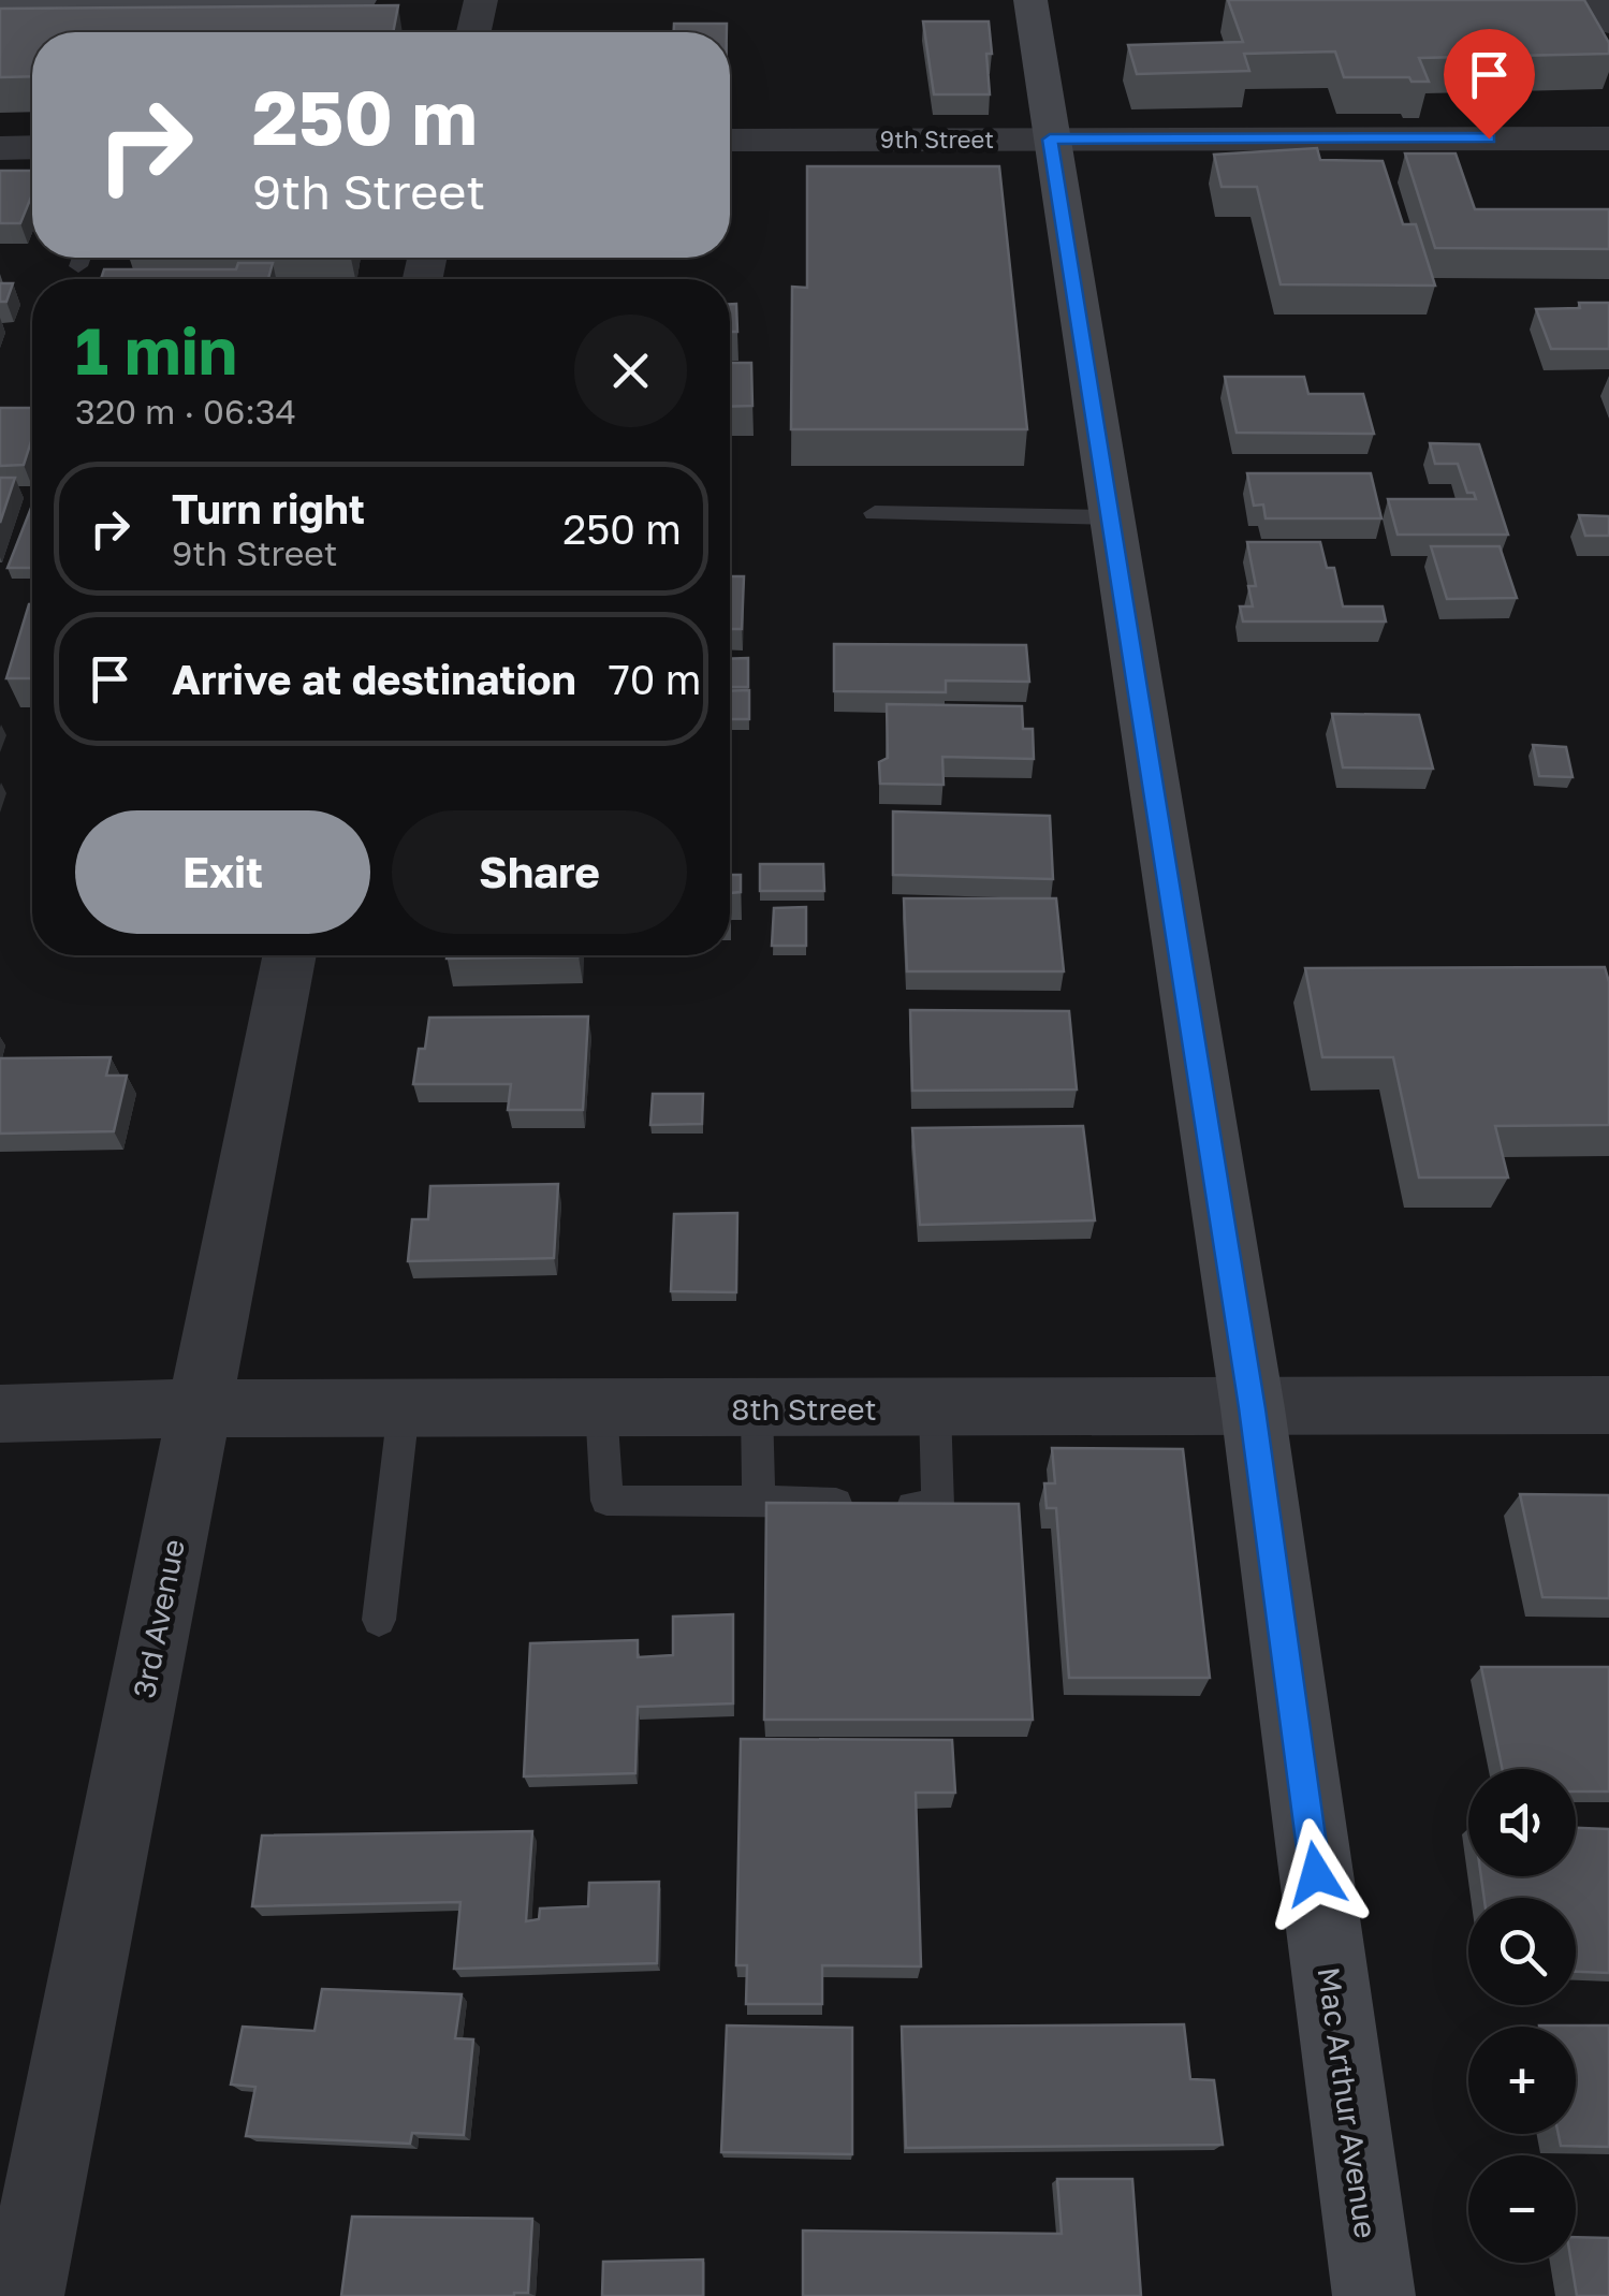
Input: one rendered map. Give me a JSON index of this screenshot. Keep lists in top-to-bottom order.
{
  "streets": {
    "street": [
      "9th Street",
      "8th Street",
      "3rd Avenue",
      "Mac Arthur Avenue"
    ]
  },
  "crossings": [
    ["9th Street", "Mac Arthur Avenue"],
    ["8th Street", "3rd Avenue"],
    ["8th Street", "Mac Arthur Avenue"]
  ],
  "page": {
    "turn": ["250 m", "9th Street"],
    "heading": ["1 min", "320 m · 06:34"],
    "list": [
      {
        "name": "Turn right",
        "note": "9th Street",
        "value": "250 m"
      },
      {
        "name": "Arrive at destination",
        "value": "70 m"
      }
    ],
    "buttons": ["Exit", "Share"],
    "map_buttons": ["+", "−"]
  }
}
